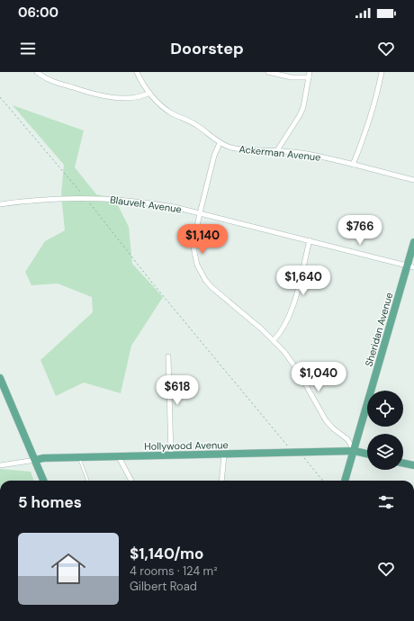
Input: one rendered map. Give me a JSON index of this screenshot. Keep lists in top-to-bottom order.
{
  "streets": {
    "main road": ["Sheridan Avenue", "Hollywood Avenue"],
    "street": ["Ackerman Avenue", "Blauvelt Avenue"]
  },
  "crossings": [
    ["Blauvelt Avenue", "Sheridan Avenue"],
    ["Sheridan Avenue", "Hollywood Avenue"]
  ],
  "page": {
    "status": "06:00",
    "header": "Doorstep",
    "price": [
      "$766",
      "$1,140",
      "$1,640",
      "$1,040",
      "$618"
    ],
    "heading": "5 homes",
    "list": [
      {
        "name": "$1,140/mo",
        "note": "4 rooms · 124 m² · Gilbert Road"
      }
    ]
  }
}
